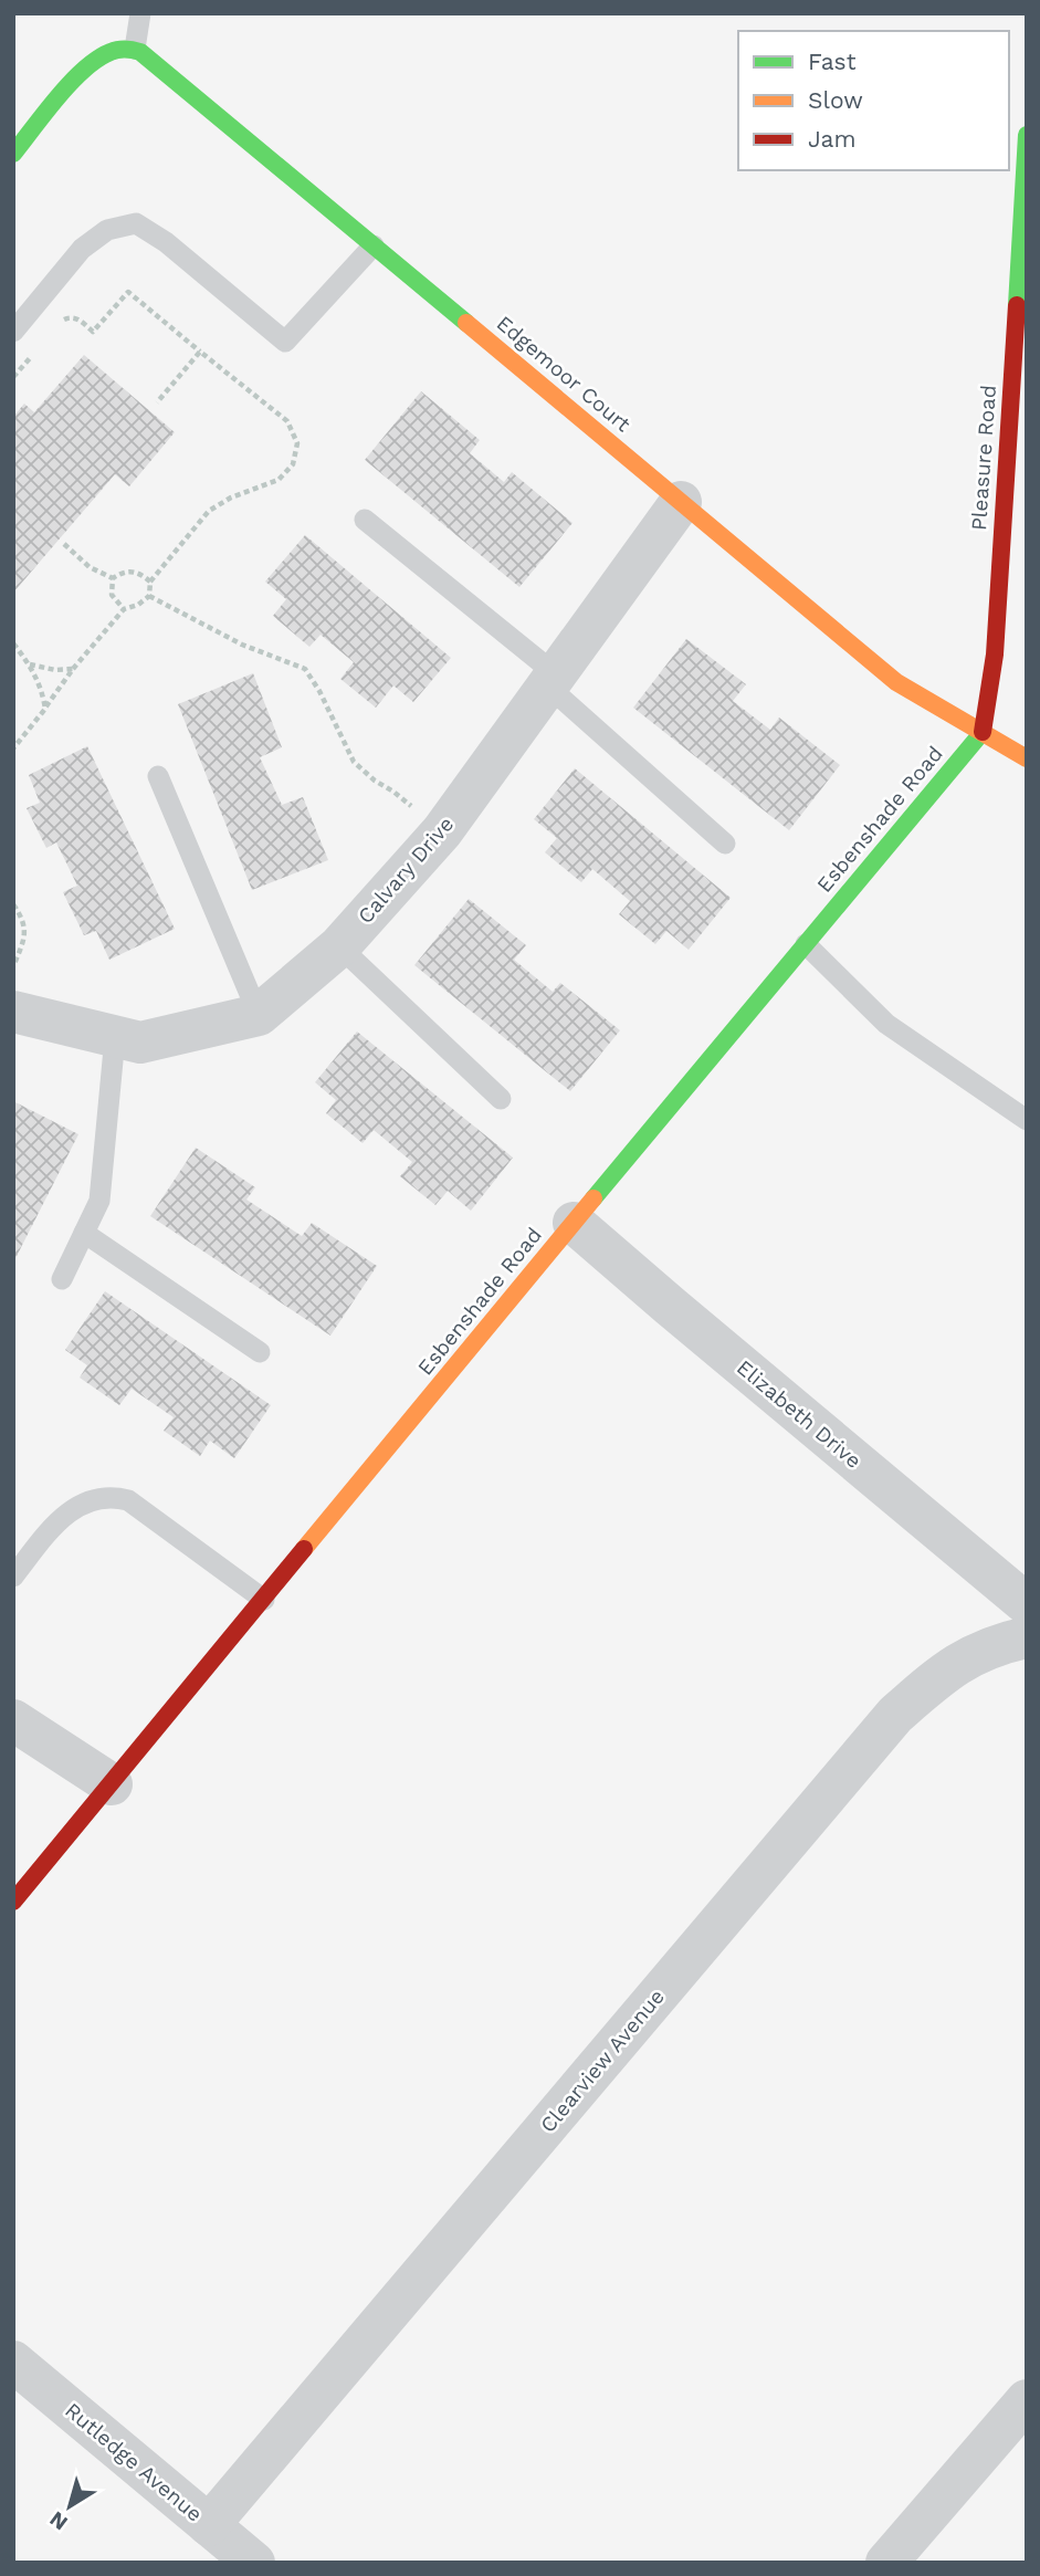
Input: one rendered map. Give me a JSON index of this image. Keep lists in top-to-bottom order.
{
  "streets": {
    "street": [
      "Edgemoor Court",
      "Pleasure Road",
      "Esbenshade Road",
      "Calvary Drive",
      "Elizabeth Drive",
      "Clearview Avenue",
      "Rutledge Avenue"
    ]
  },
  "crossings": [
    ["Edgemoor Court", "Pleasure Road"],
    ["Edgemoor Court", "Esbenshade Road"],
    ["Edgemoor Court", "Calvary Drive"],
    ["Pleasure Road", "Esbenshade Road"],
    ["Esbenshade Road", "Elizabeth Drive"],
    ["Clearview Avenue", "Rutledge Avenue"]
  ],
  "legend": ["Fast", "Slow", "Jam"],
  "north": "bottom left"
}
